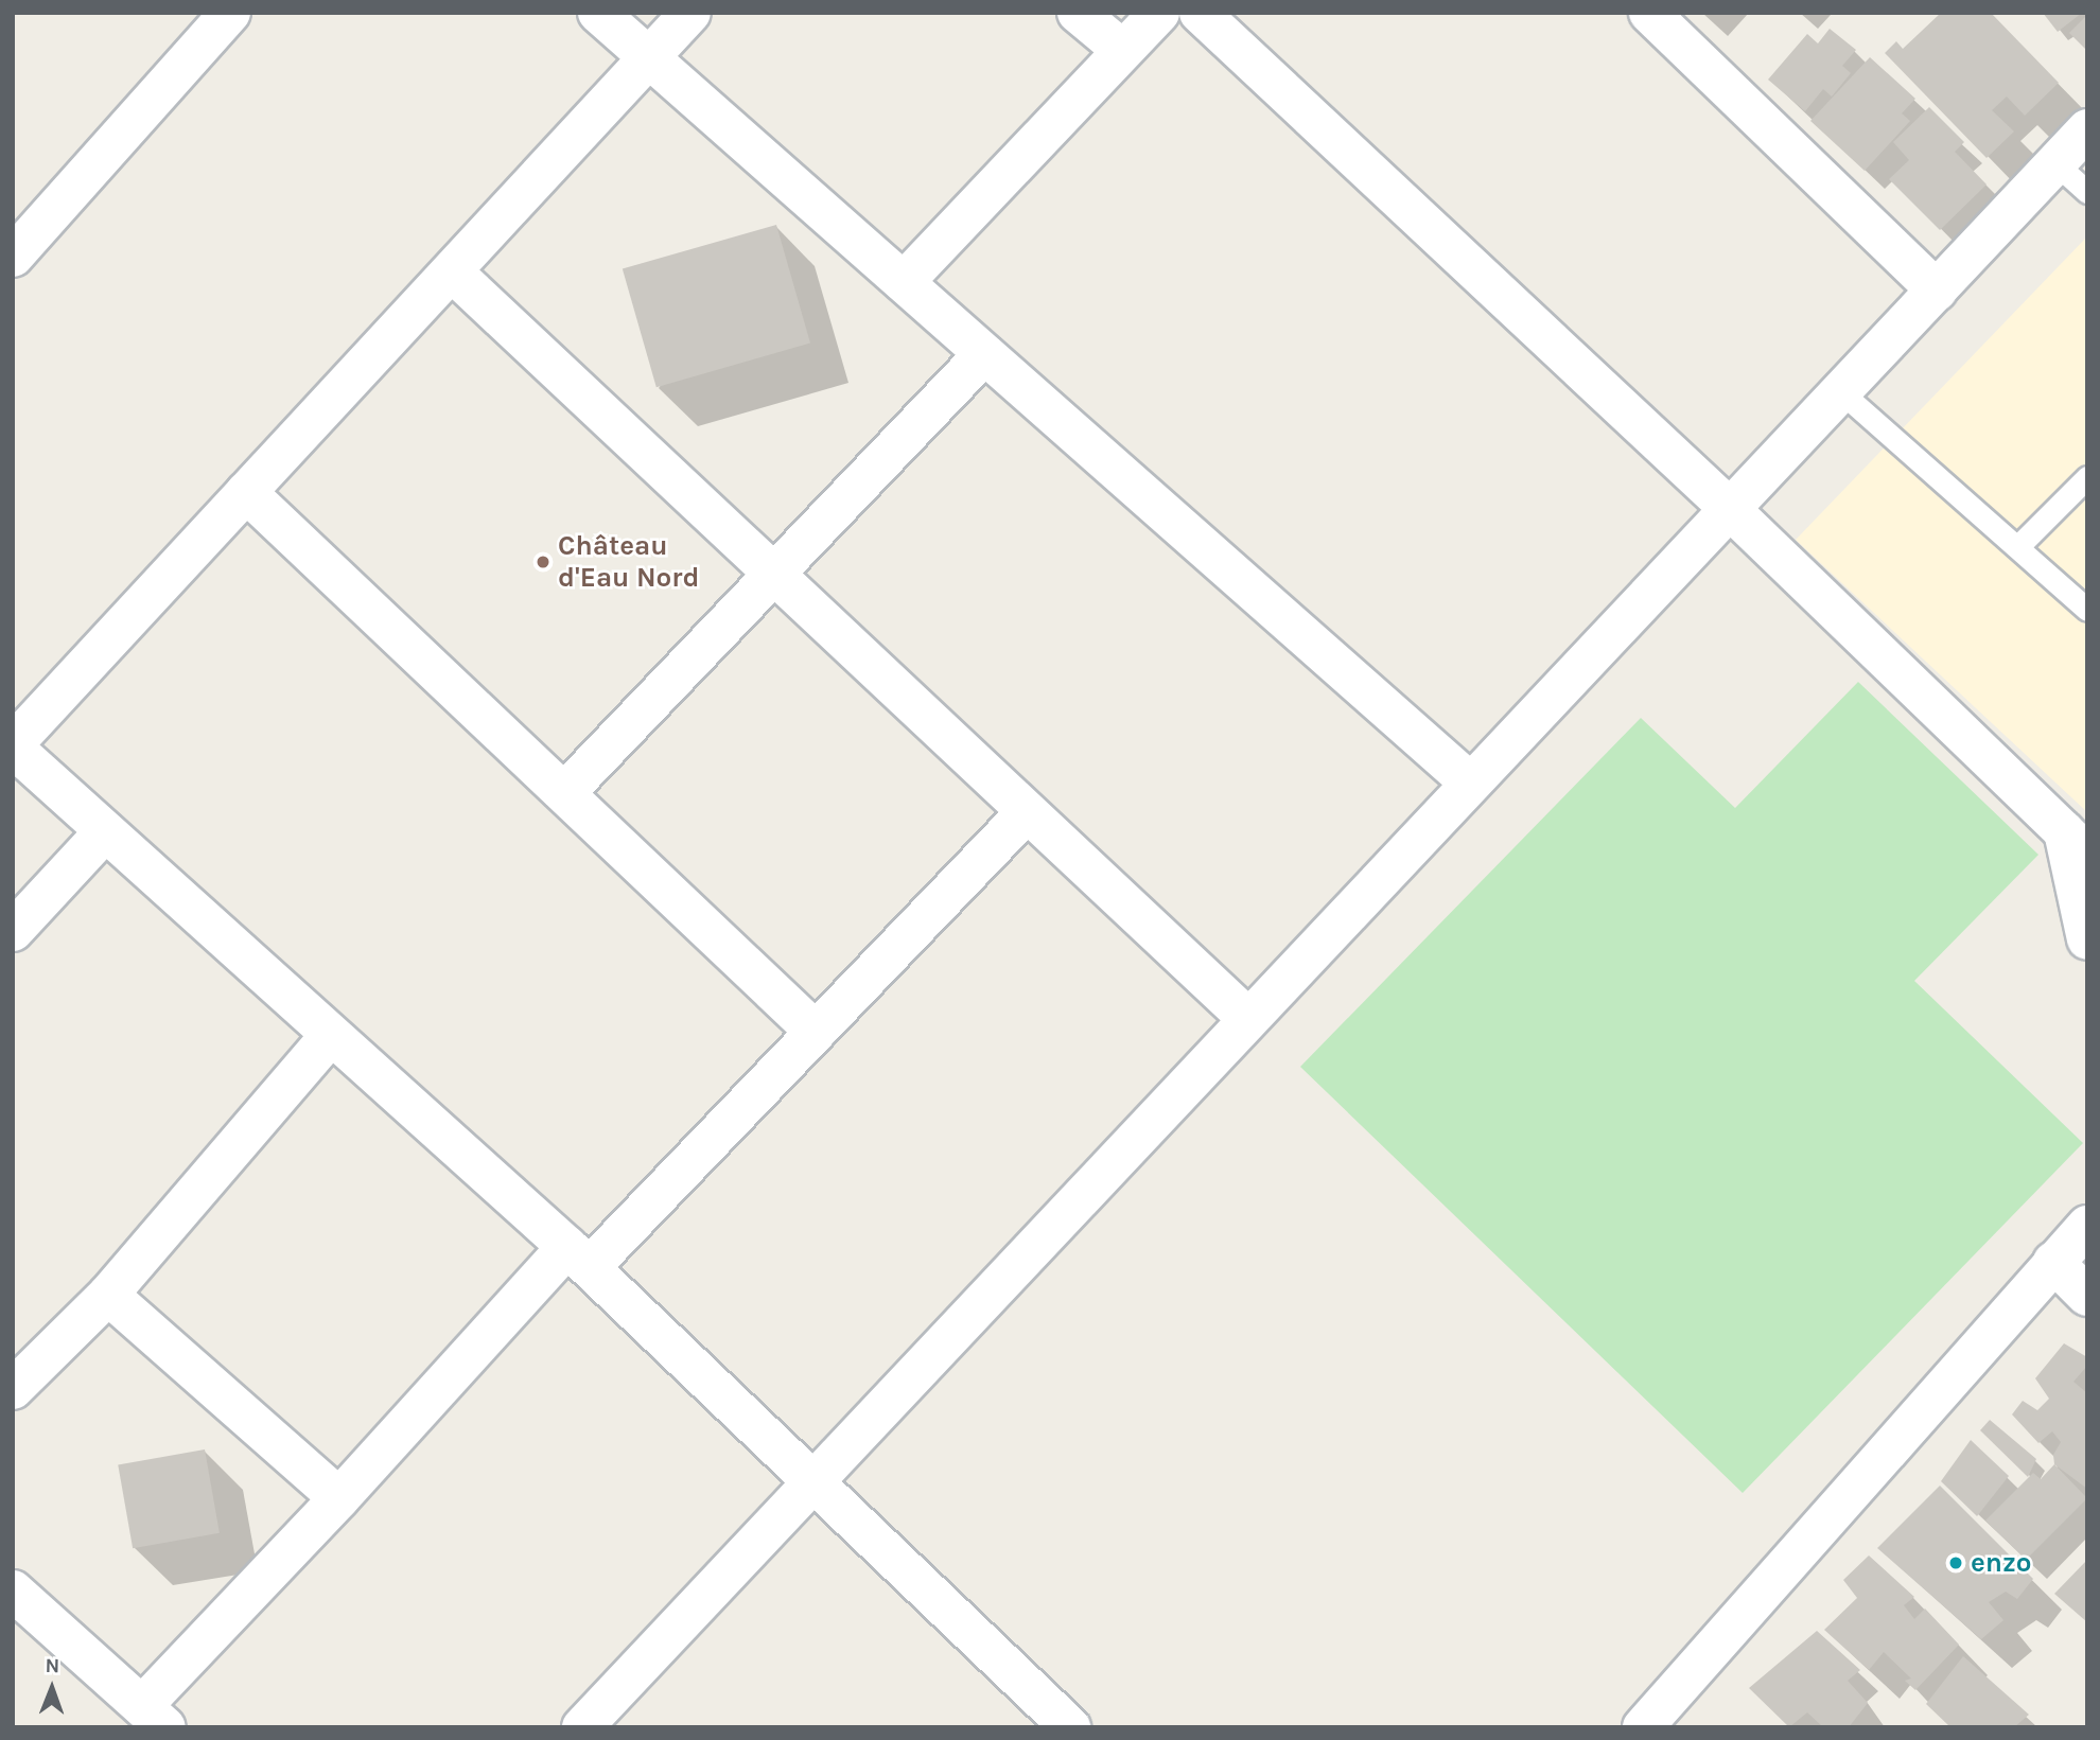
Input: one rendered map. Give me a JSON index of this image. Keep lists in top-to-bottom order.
{
  "places": ["Château d'Eau Nord", "enzo"],
  "north": "top"
}
